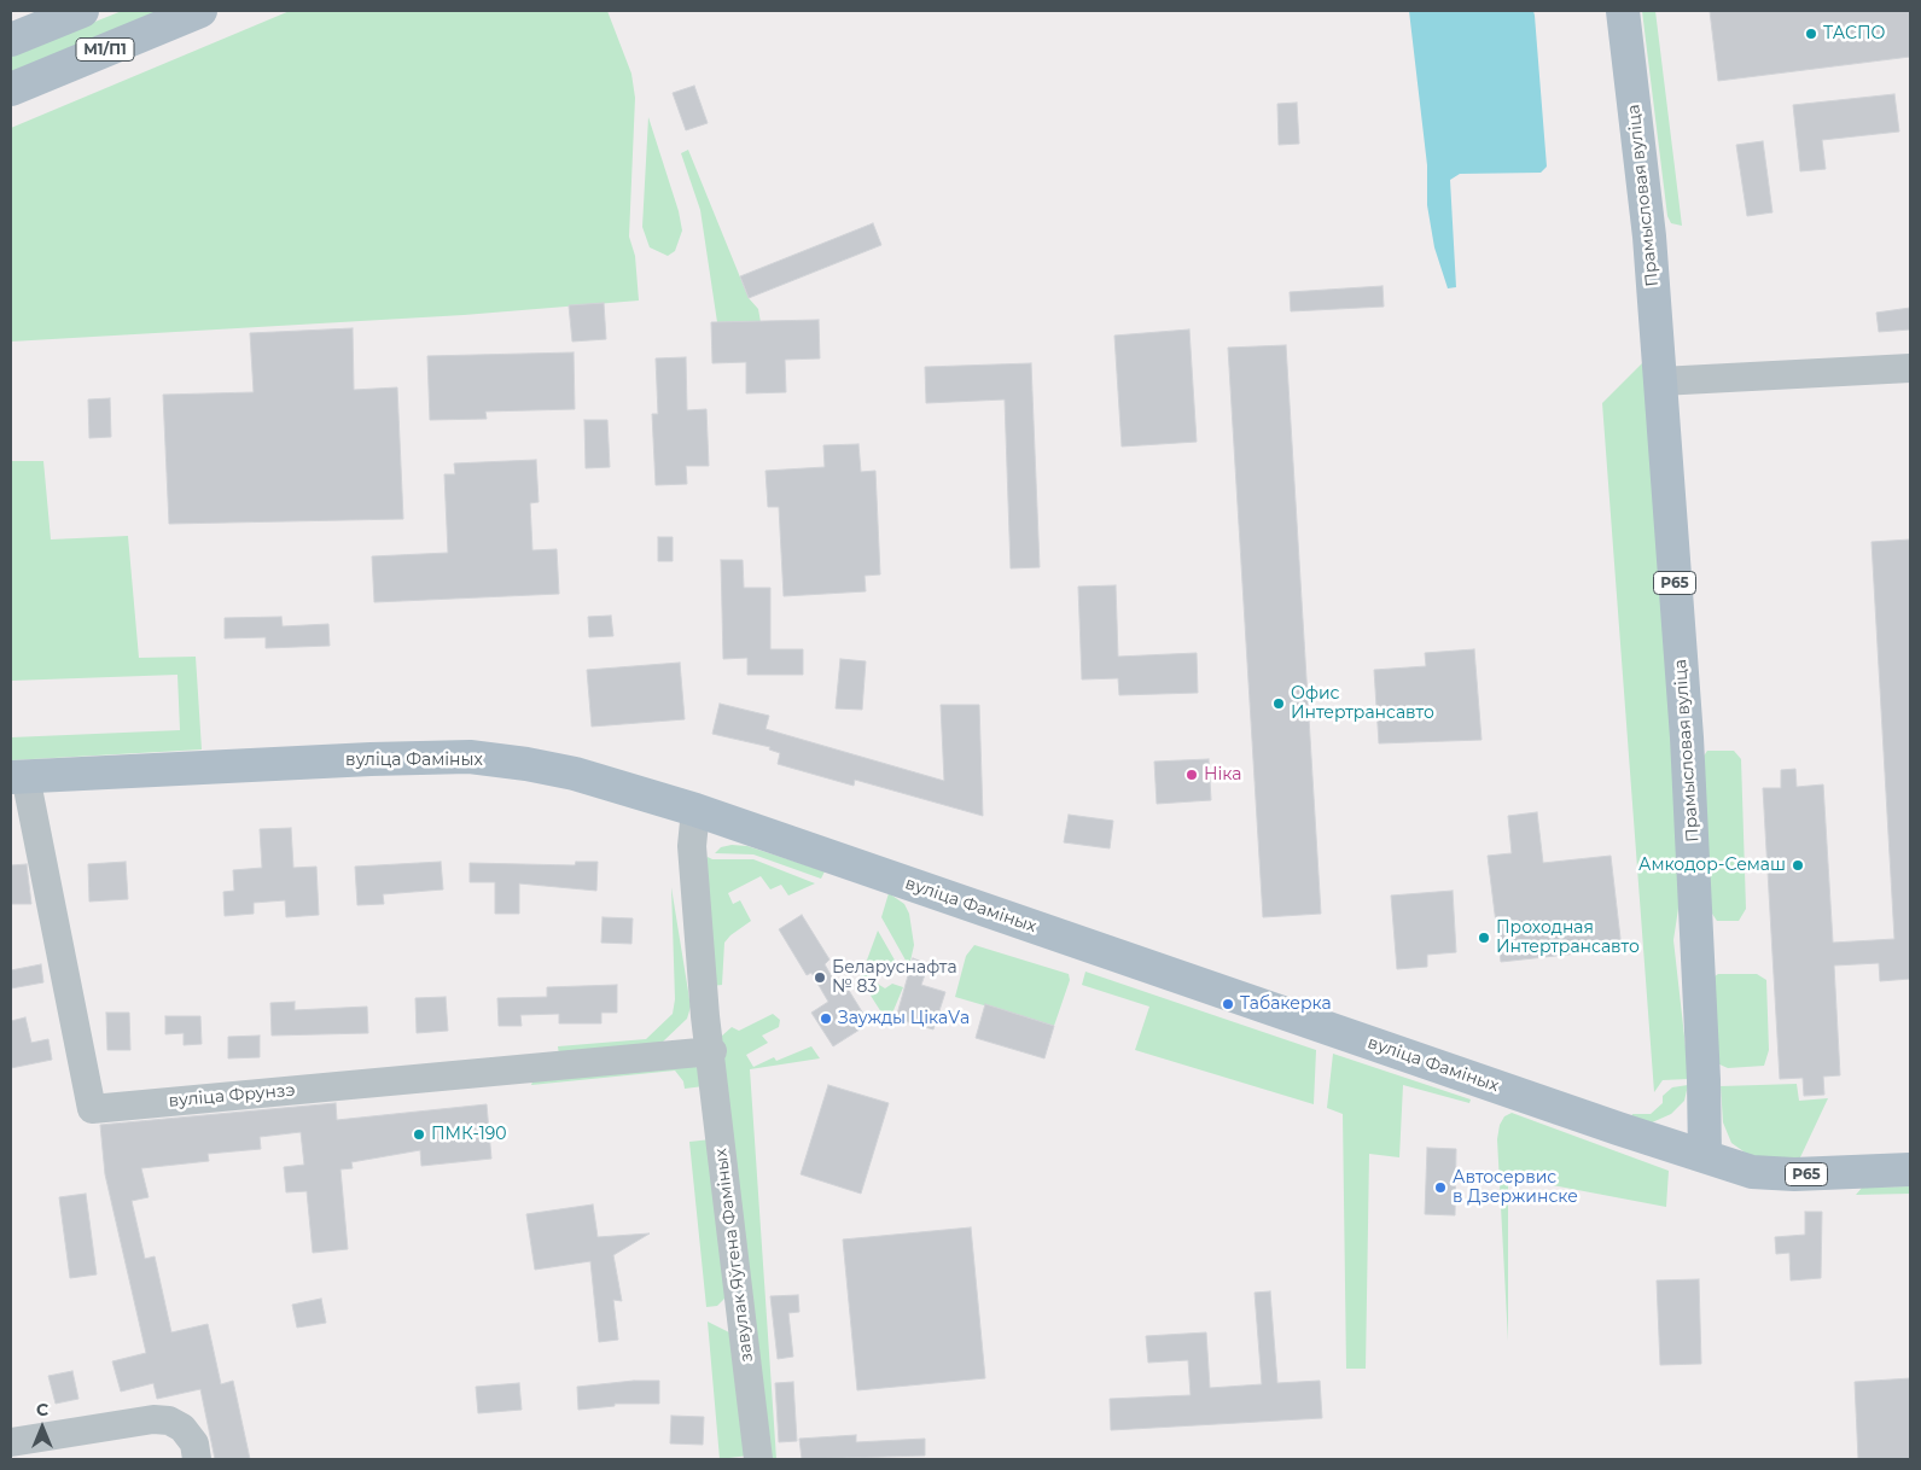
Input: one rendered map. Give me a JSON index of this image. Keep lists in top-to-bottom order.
{
  "streets": {
    "main road": [
      "М1/П1",
      "Прамысловая вуліца",
      "Р65",
      "вуліца Фаміных"
    ],
    "street": ["вуліца Фрунзэ", "завулак Яўгена Фаміных"]
  },
  "crossings": [
    ["Прамысловая вуліца", "вуліца Фаміных"],
    ["вуліца Фаміных", "вуліца Фрунзэ"],
    ["вуліца Фаміных", "завулак Яўгена Фаміных"],
    ["вуліца Фрунзэ", "завулак Яўгена Фаміных"]
  ],
  "places": [
    "ТАСПО",
    "Офис Интертрансавто",
    "Ніка",
    "Амкодор-Семаш",
    "Проходная Интертрансавто",
    "Беларуснафта № 83",
    "Табакерка",
    "Заужды ЦікаVа",
    "ПМК-190",
    "Автосервис в Дзержинске"
  ],
  "north": "top"
}
